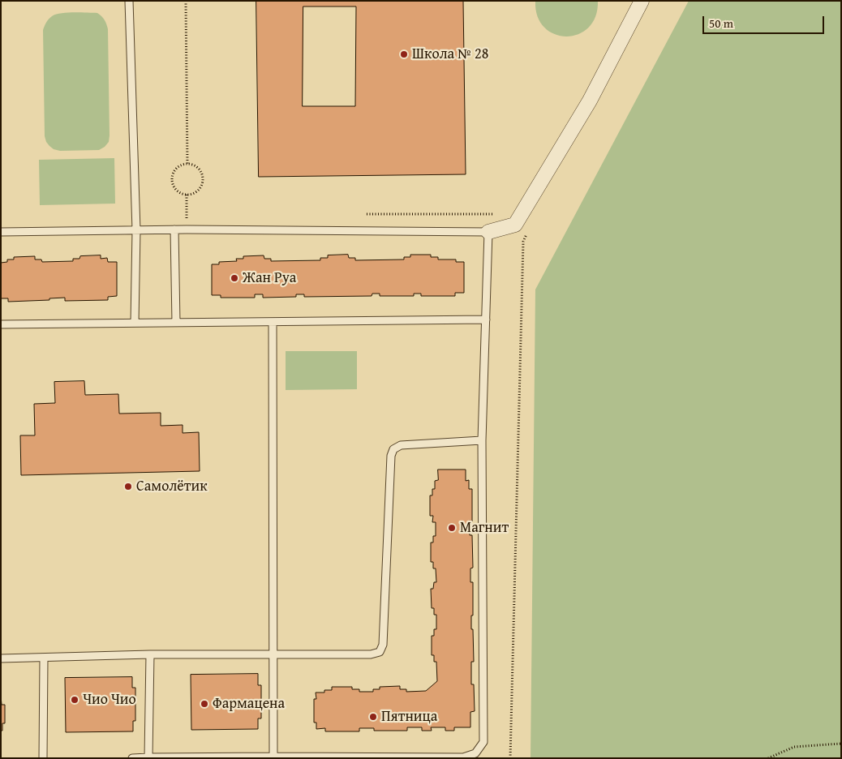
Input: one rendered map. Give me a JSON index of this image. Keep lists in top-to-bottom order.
{
  "places": [
    "Школа № 28",
    "Жан Руа",
    "Самолётик",
    "Магнит",
    "Чио Чио",
    "Фармацена",
    "Пятница"
  ],
  "scale_bar": "50 m"
}
